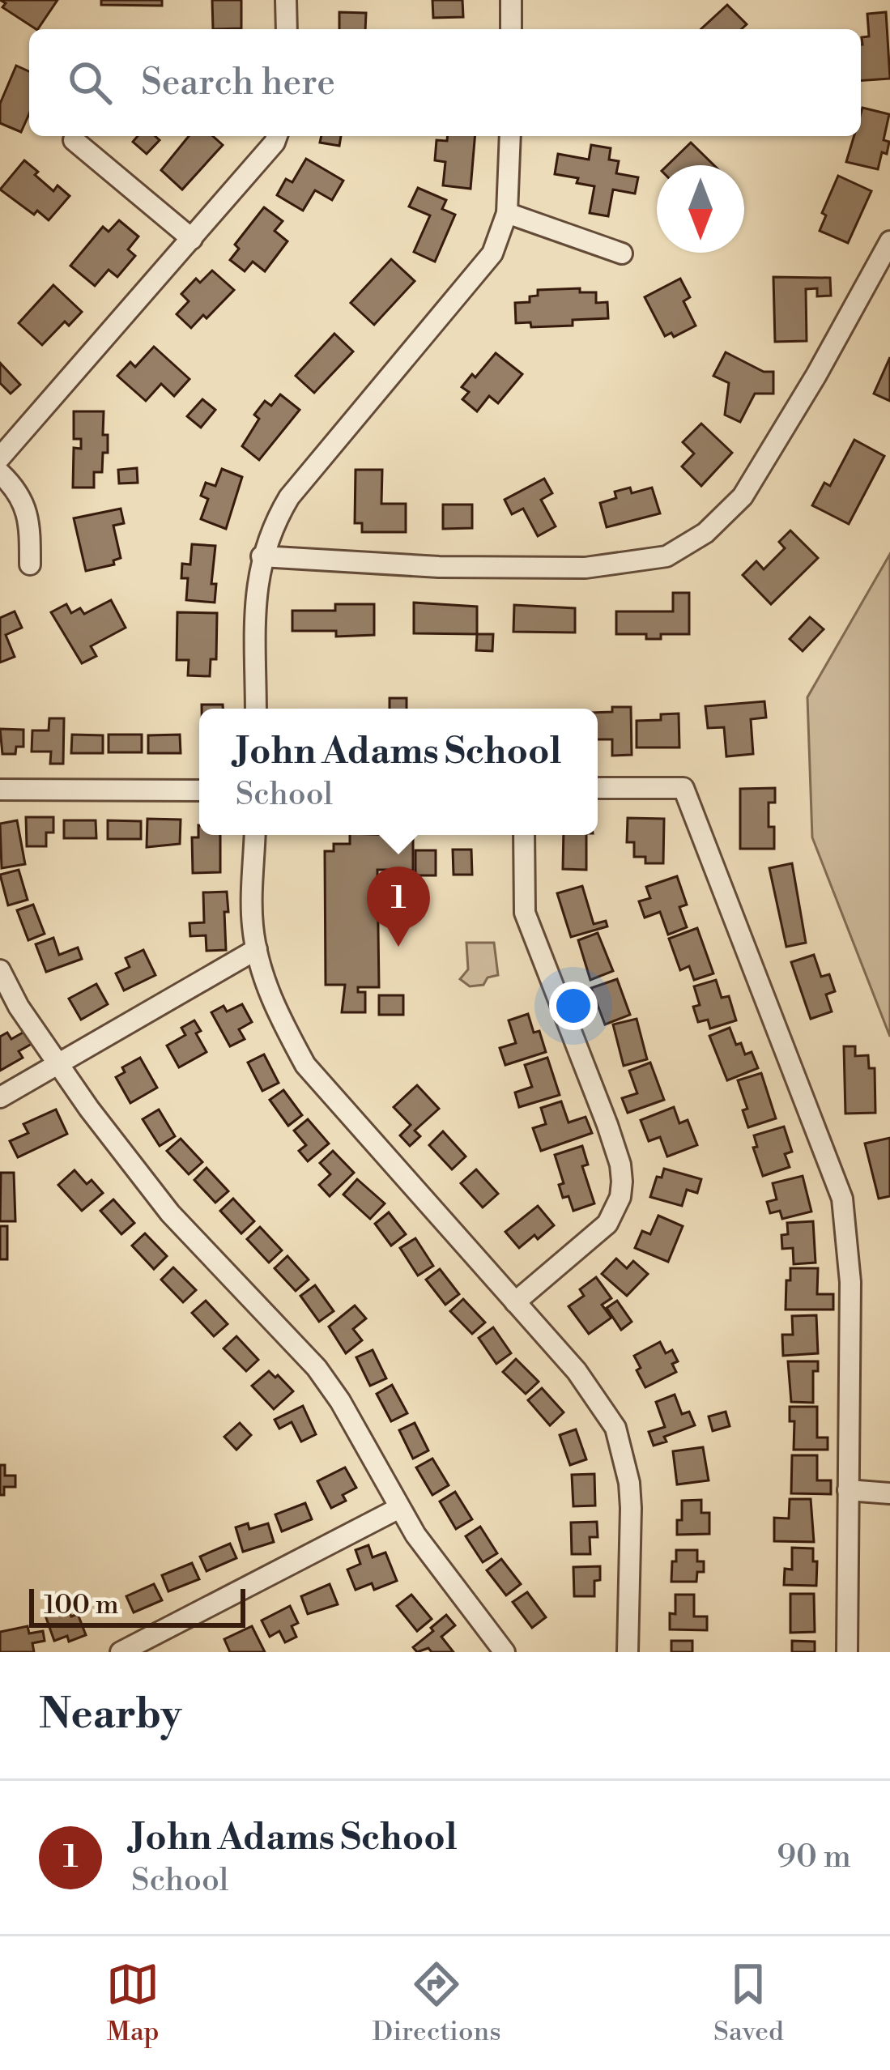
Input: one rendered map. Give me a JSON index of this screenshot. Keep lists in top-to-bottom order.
{
  "scale_bar": "100 m",
  "north": "bottom",
  "page": {
    "search": "Search here",
    "popup": ["John Adams School", "School"],
    "pins": "1",
    "scale": "100 m",
    "heading": "Nearby",
    "list": [
      {
        "mark": "1",
        "name": "John Adams School",
        "note": "School",
        "value": "90 m"
      }
    ],
    "nav": ["Map", "Directions", "Saved"]
  }
}
